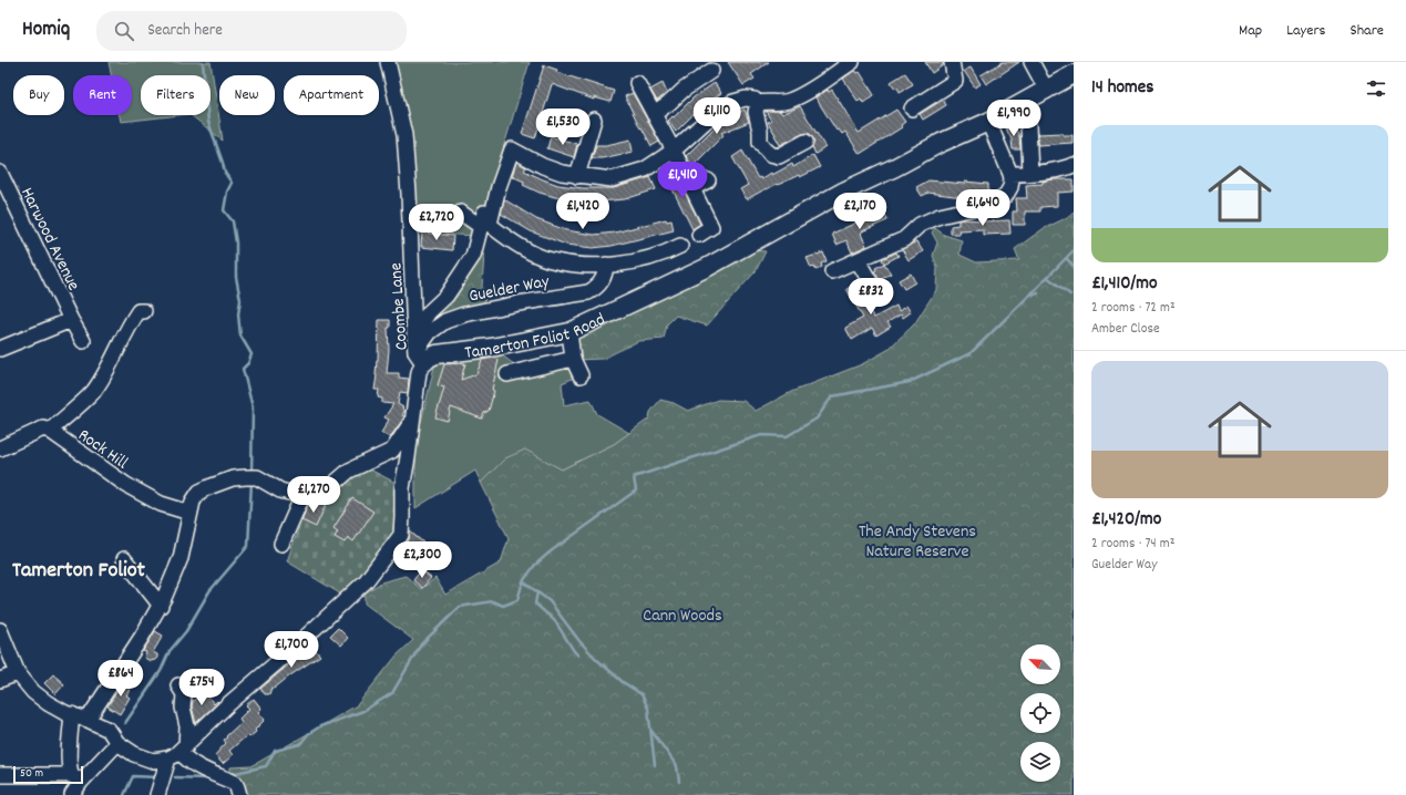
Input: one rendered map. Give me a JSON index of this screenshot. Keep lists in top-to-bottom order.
{
  "streets": {
    "main road": ["Tamerton Foliot Road"],
    "street": [
      "Harwood Avenue",
      "Guelder Way",
      "Coombe Lane",
      "Rock Hill"
    ]
  },
  "crossings": [
    ["Guelder Way", "Coombe Lane"],
    ["Guelder Way", "Tamerton Foliot Road"],
    ["Coombe Lane", "Tamerton Foliot Road"]
  ],
  "districts": ["Tamerton Foliot"],
  "parks": ["The Andy Stevens Nature Reserve", "Cann Woods"],
  "scale_bar": "50 m",
  "north": "top left",
  "page": {
    "header": "Homiq",
    "search": "Search here",
    "nav": ["Map", "Layers", "Share"],
    "heading": "14 homes",
    "chip": [
      "Buy",
      "Rent",
      "Filters",
      "New",
      "Apartment"
    ],
    "price": [
      "£1,110",
      "£1,990",
      "£1,530",
      "£1,410",
      "£1,640",
      "£1,420",
      "£2,170",
      "£2,720",
      "£832",
      "£1,270",
      "£2,300",
      "£1,700",
      "£864",
      "£754"
    ],
    "list": [
      {
        "name": "£1,410/mo",
        "note": "2 rooms · 72 m² · Amber Close"
      },
      {
        "name": "£1,420/mo",
        "note": "2 rooms · 74 m² · Guelder Way"
      }
    ],
    "scale": "50 m"
  }
}
